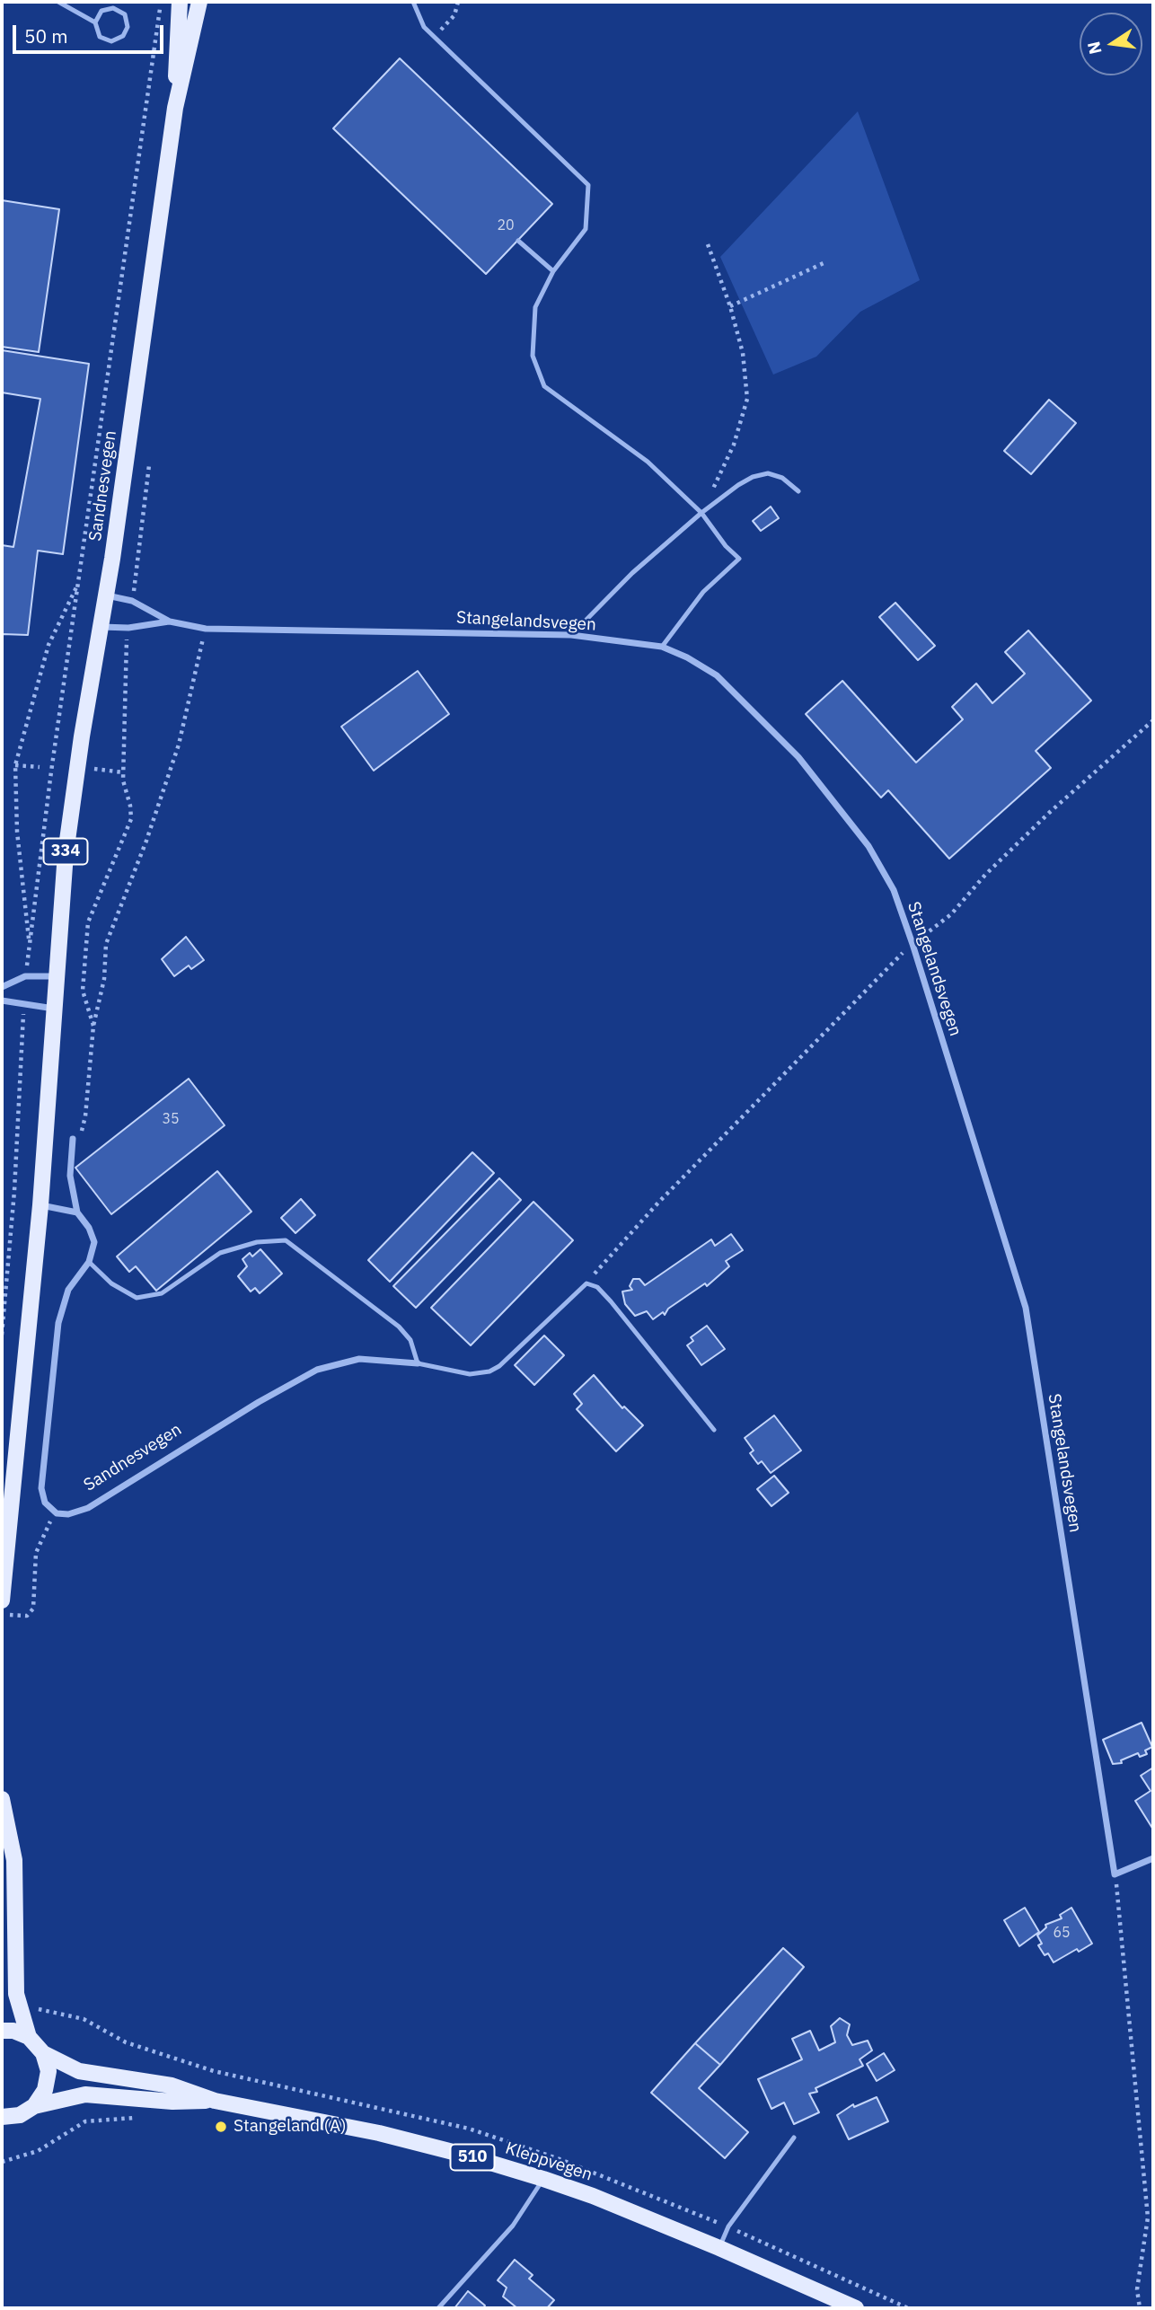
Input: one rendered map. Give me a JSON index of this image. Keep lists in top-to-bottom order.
{
  "streets": {
    "main road": [
      "Sandnesvegen",
      "334",
      "510",
      "Kleppvegen"
    ],
    "street": ["Stangelandsvegen"]
  },
  "crossings": [
    ["Sandnesvegen", "Stangelandsvegen"],
    ["Sandnesvegen", "334"]
  ],
  "places": ["Stangeland (A)"],
  "house_numbers": ["20", "35", "65"],
  "scale_bar": "50 m",
  "north": "left"
}
